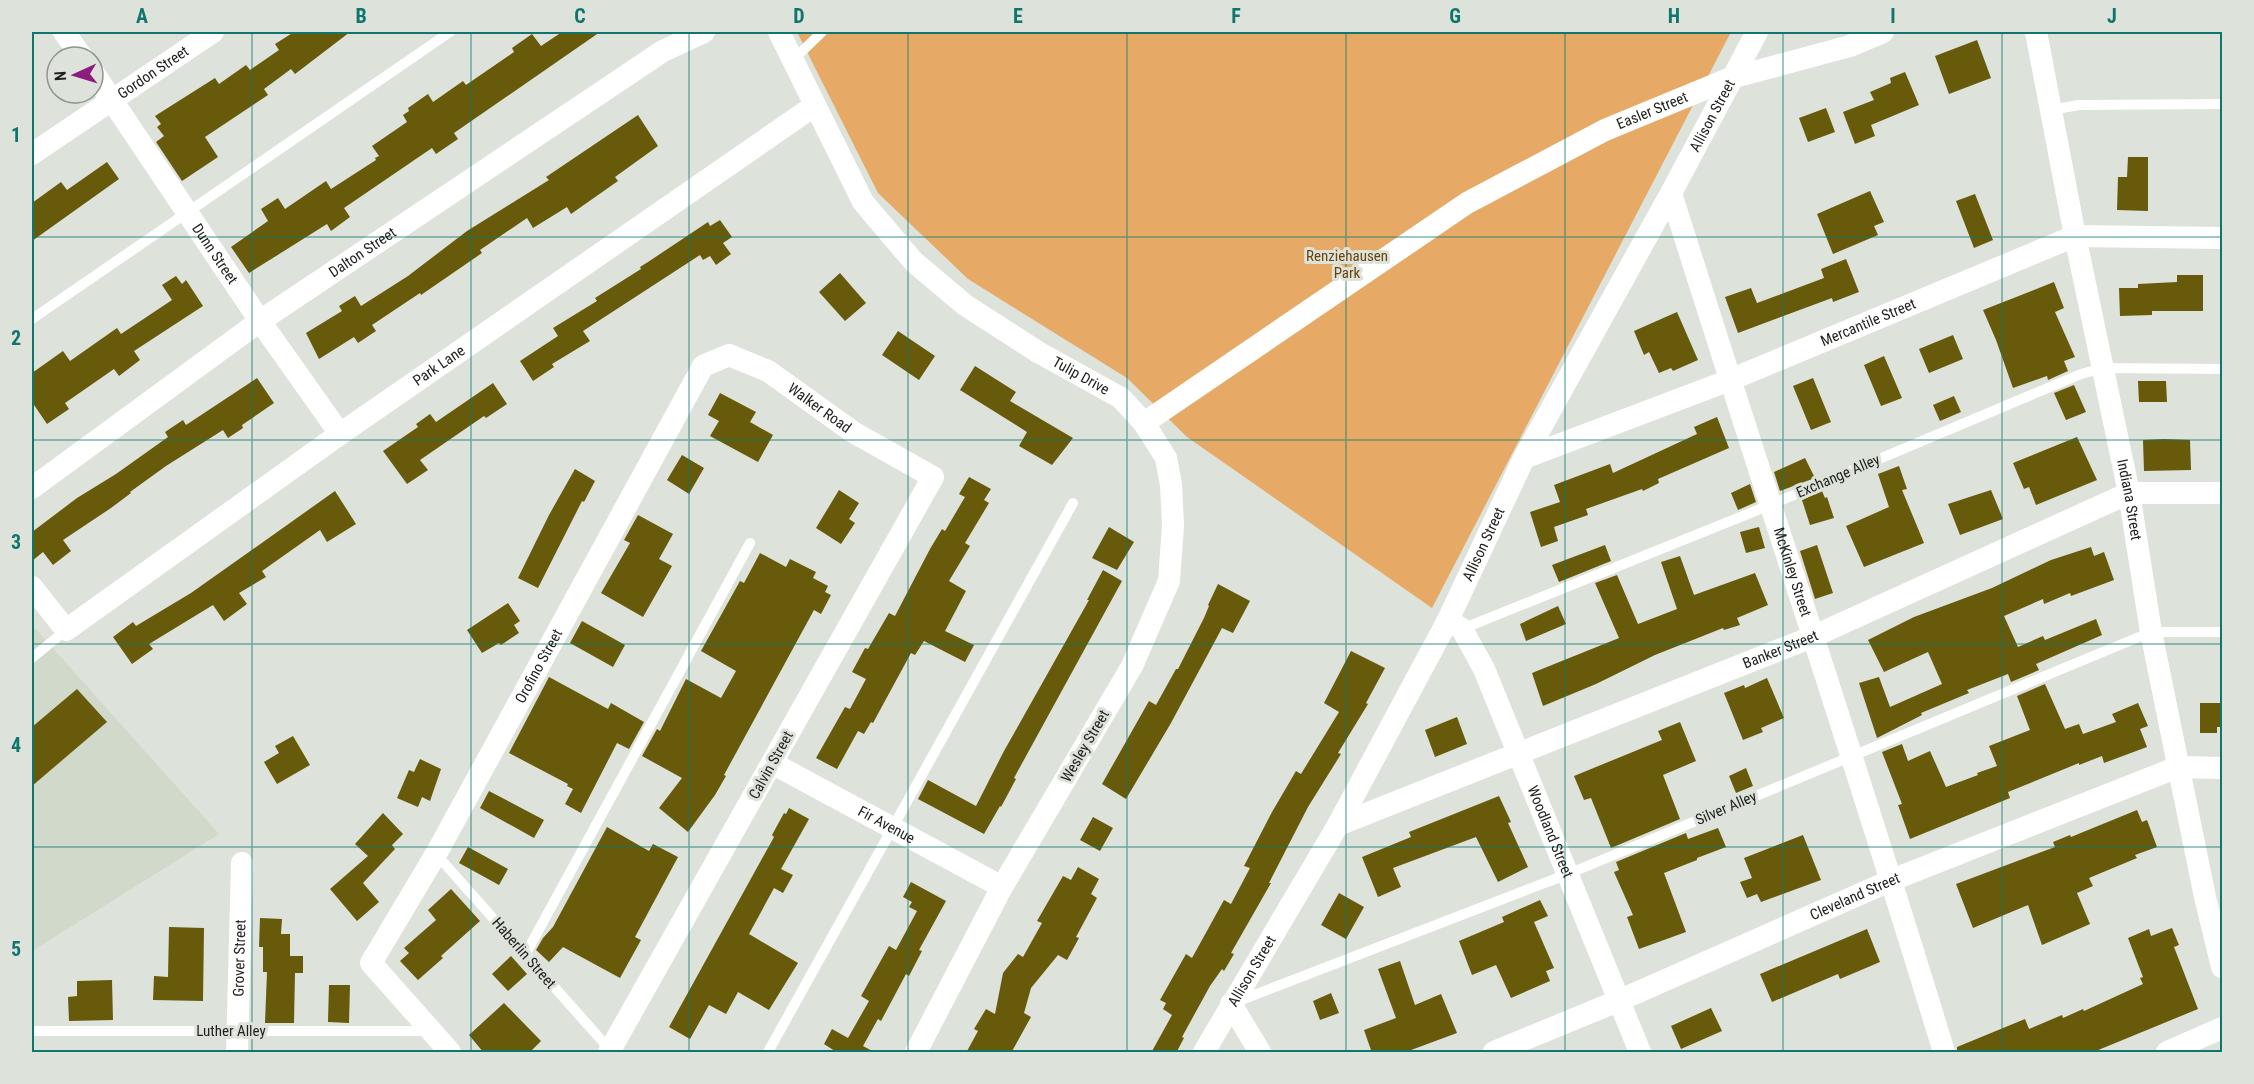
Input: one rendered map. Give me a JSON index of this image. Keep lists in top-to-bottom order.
{
  "streets": {
    "street": [
      "Gordon Street",
      "Easler Street",
      "Allison Street",
      "Dalton Street",
      "Dunn Street",
      "Mercantile Street",
      "Park Lane",
      "Tulip Drive",
      "Walker Road",
      "Indiana Street",
      "McKinley Street",
      "Banker Street",
      "Orofino Street",
      "Wesley Street",
      "Calvin Street",
      "Fir Avenue",
      "Woodland Street",
      "Cleveland Street",
      "Grover Street"
    ],
    "lane": [
      "Exchange Alley",
      "Silver Alley",
      "Haberlin Street",
      "Luther Alley"
    ]
  },
  "crossings": [
    ["Gordon Street", "Dunn Street"],
    ["Easler Street", "Allison Street"],
    ["Easler Street", "Tulip Drive"],
    ["Easler Street", "Wesley Street"],
    ["Allison Street", "Mercantile Street"],
    ["Allison Street", "Exchange Alley"],
    ["Allison Street", "McKinley Street"],
    ["Allison Street", "Banker Street"],
    ["Allison Street", "Silver Alley"],
    ["Allison Street", "Woodland Street"],
    ["Dalton Street", "Dunn Street"],
    ["Dunn Street", "Park Lane"],
    ["Mercantile Street", "Indiana Street"],
    ["Mercantile Street", "McKinley Street"],
    ["Park Lane", "Tulip Drive"],
    ["Tulip Drive", "Wesley Street"],
    ["Walker Road", "Orofino Street"],
    ["Walker Road", "Calvin Street"],
    ["Exchange Alley", "Indiana Street"],
    ["Exchange Alley", "McKinley Street"],
    ["Exchange Alley", "Woodland Street"],
    ["Indiana Street", "Banker Street"],
    ["Indiana Street", "Silver Alley"],
    ["Indiana Street", "Cleveland Street"],
    ["McKinley Street", "Banker Street"],
    ["McKinley Street", "Silver Alley"],
    ["McKinley Street", "Cleveland Street"],
    ["Banker Street", "Woodland Street"],
    ["Orofino Street", "Haberlin Street"],
    ["Orofino Street", "Luther Alley"],
    ["Wesley Street", "Fir Avenue"],
    ["Calvin Street", "Fir Avenue"],
    ["Calvin Street", "Haberlin Street"],
    ["Silver Alley", "Woodland Street"],
    ["Woodland Street", "Cleveland Street"],
    ["Grover Street", "Luther Alley"]
  ],
  "parks": ["Renziehausen Park"],
  "north": "left",
  "grid": {
    "columns": [
      "A",
      "B",
      "C",
      "D",
      "E",
      "F",
      "G",
      "H",
      "I",
      "J"
    ],
    "rows": [
      "1",
      "2",
      "3",
      "4",
      "5"
    ]
  }
}
